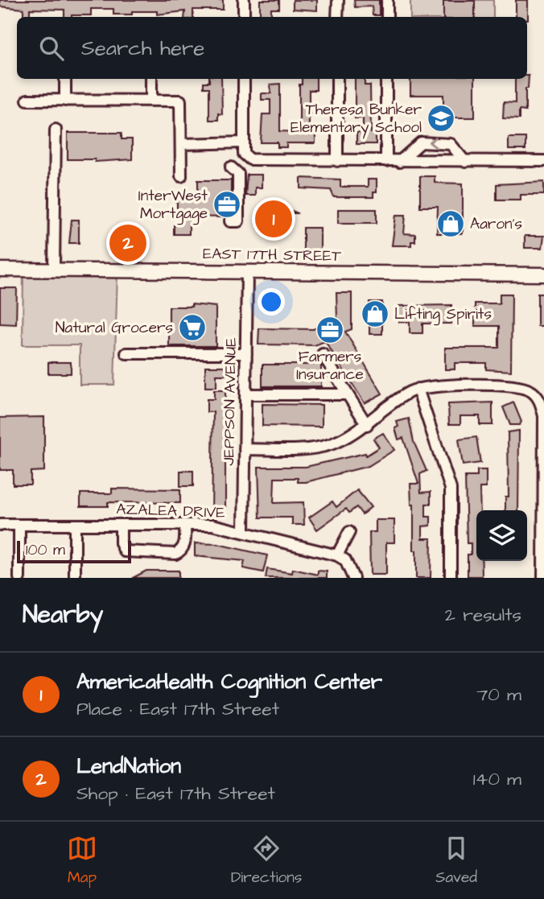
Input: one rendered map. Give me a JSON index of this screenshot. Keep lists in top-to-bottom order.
{
  "streets": {
    "main road": ["EAST 17TH STREET"],
    "street": ["JEPPSON AVENUE", "AZALEA DRIVE"]
  },
  "crossings": [
    ["EAST 17TH STREET", "JEPPSON AVENUE"],
    ["JEPPSON AVENUE", "AZALEA DRIVE"]
  ],
  "places": {
    "school or university": ["Theresa Bunker Elementary School"],
    "office": ["InterWest Mortgage", "Farmers Insurance"],
    "shop": ["Aaron's", "Lifting Spirits"],
    "supermarket": ["Natural Grocers"]
  },
  "scale_bar": "100 m",
  "page": {
    "search": "Search here",
    "pins": ["1", "2"],
    "scale": "100 m",
    "heading": ["Nearby", "2 results"],
    "list": [
      {
        "mark": "1",
        "name": "AmericaHealth Cognition Center",
        "note": "Place · East 17th Street",
        "value": "70 m"
      },
      {
        "mark": "2",
        "name": "LendNation",
        "note": "Shop · East 17th Street",
        "value": "140 m"
      }
    ],
    "nav": ["Map", "Directions", "Saved"]
  }
}
